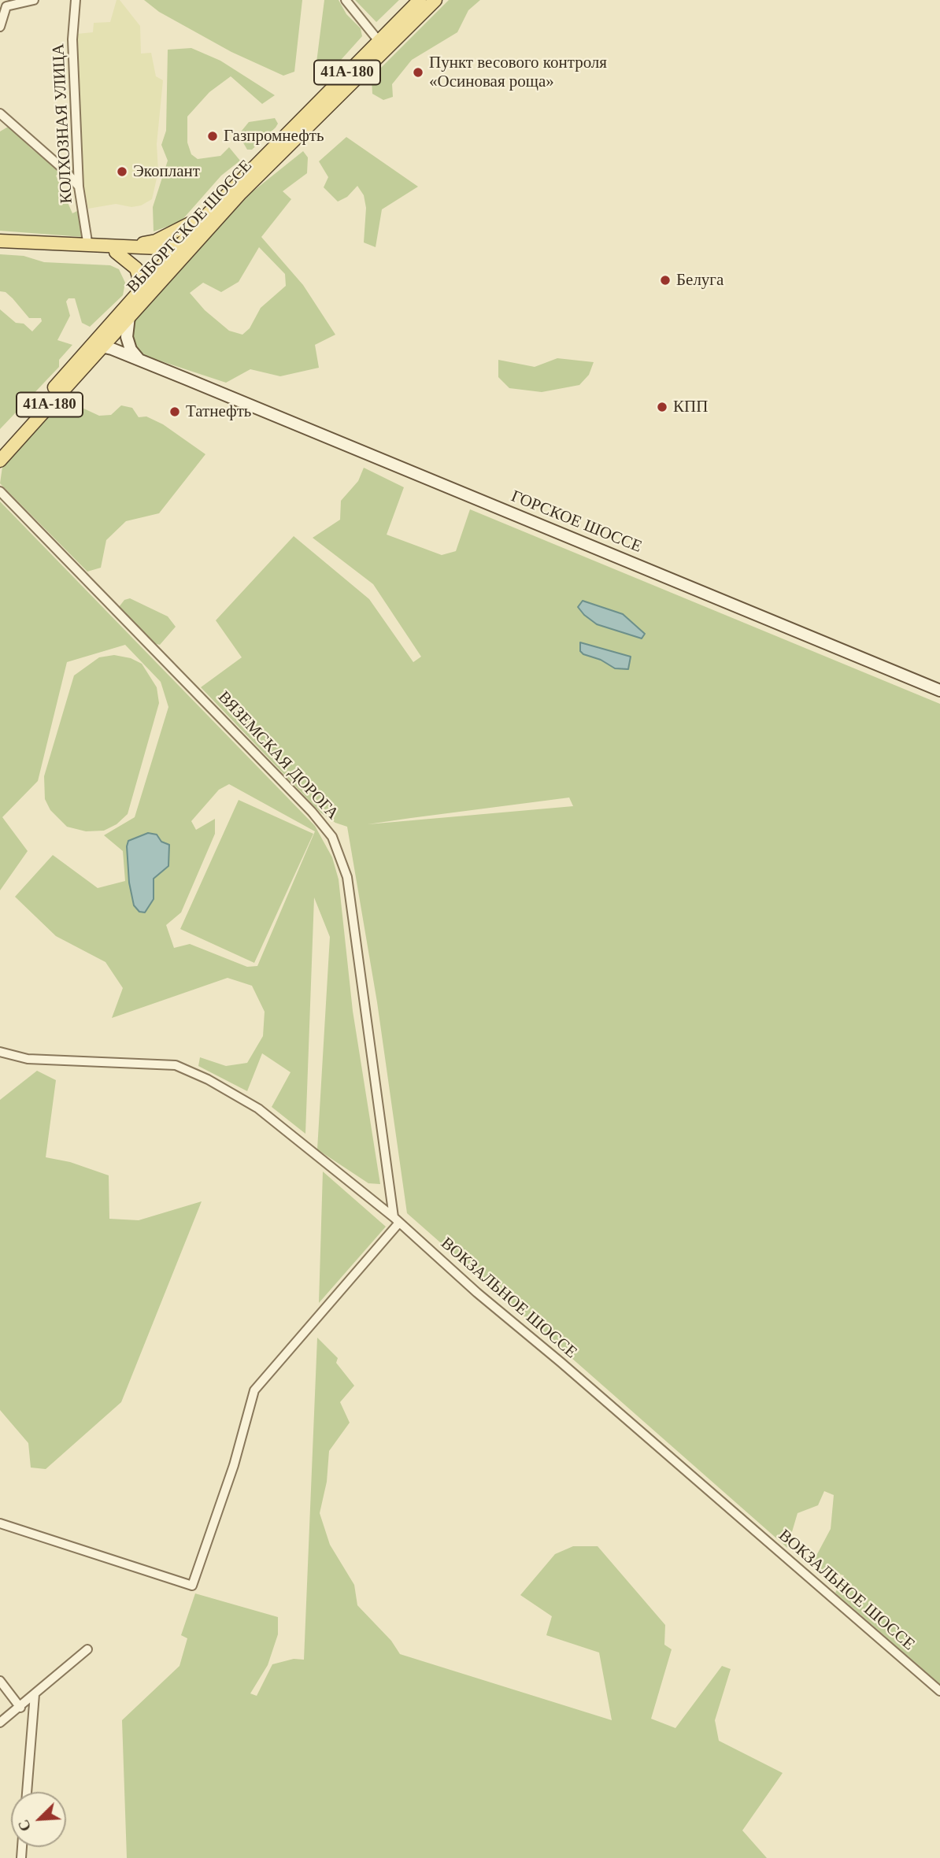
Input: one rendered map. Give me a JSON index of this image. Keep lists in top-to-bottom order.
{
  "streets": {
    "main road": ["41А-180", "ВЫБОРГСКОЕ ШОССЕ", "ГОРСКОЕ ШОССЕ"],
    "street": ["КОЛХОЗНАЯ УЛИЦА", "ВЯЗЕМСКАЯ ДОРОГА", "ВОКЗАЛЬНОЕ ШОССЕ"]
  },
  "crossings": [
    ["ВЫБОРГСКОЕ ШОССЕ", "ГОРСКОЕ ШОССЕ"],
    ["ВЯЗЕМСКАЯ ДОРОГА", "ВОКЗАЛЬНОЕ ШОССЕ"]
  ],
  "places": [
    "Пункт весового контроля «Осиновая роща»",
    "Газпромнефть",
    "Экоплант",
    "Белуга",
    "КПП",
    "Татнефть"
  ],
  "north": "bottom left"
}
